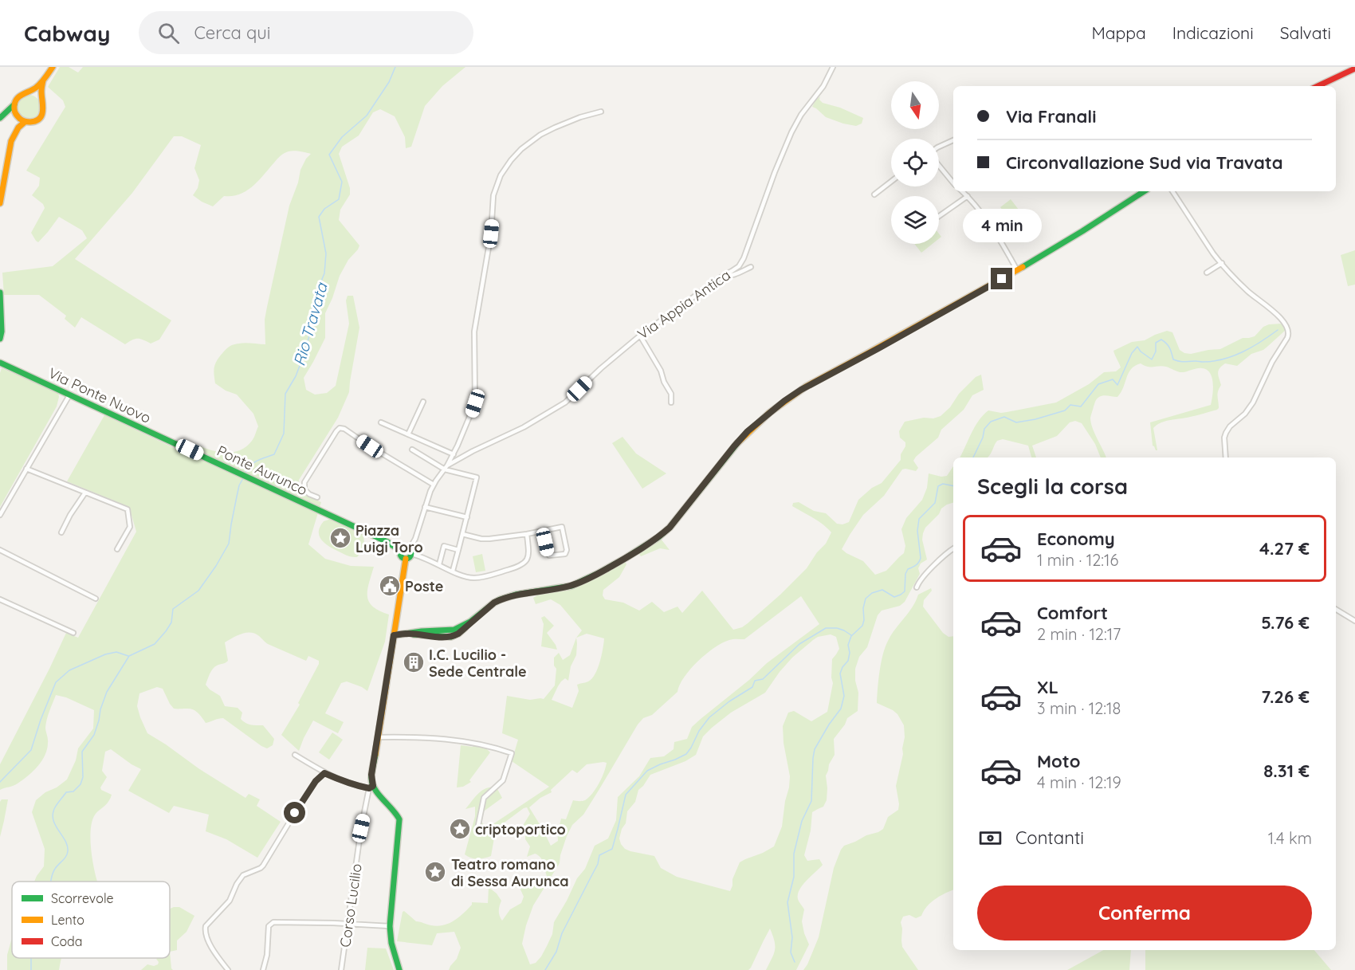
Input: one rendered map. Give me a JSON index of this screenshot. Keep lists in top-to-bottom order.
{
  "streets": {
    "street": [
      "Via Appia Antica",
      "Via Ponte Nuovo",
      "Ponte Aurunco",
      "Corso Lucilio"
    ]
  },
  "crossings": [
    ["Via Appia Antica", "Ponte Aurunco"],
    ["Via Ponte Nuovo", "Ponte Aurunco"]
  ],
  "water": ["Rio Travata"],
  "places": {
    "place": ["Piazza Luigi Toro", "criptoportico", "Teatro romano di Sessa Aurunca"],
    "public building": ["Poste"],
    "building": ["I.C. Lucilio - Sede Centrale"]
  },
  "legend": ["Scorrevole", "Lento", "Coda"],
  "north": "bottom",
  "page": {
    "header": "Cabway",
    "search": "Cerca qui",
    "nav": ["Mappa", "Indicazioni", "Salvati"],
    "banner": ["Via Franali", "Circonvallazione Sud via Travata"],
    "bubble": "4 min",
    "heading": "Scegli la corsa",
    "list": [
      {
        "name": "Economy",
        "note": "1 min · 12:16",
        "value": "4.27 €"
      },
      {
        "name": "Comfort",
        "note": "2 min · 12:17",
        "value": "5.76 €"
      },
      {
        "name": "XL",
        "note": "3 min · 12:18",
        "value": "7.26 €"
      },
      {
        "name": "Moto",
        "note": "4 min · 12:19",
        "value": "8.31 €"
      }
    ],
    "pay": ["Contanti", "1.4 km"],
    "buttons": "Conferma"
  }
}
